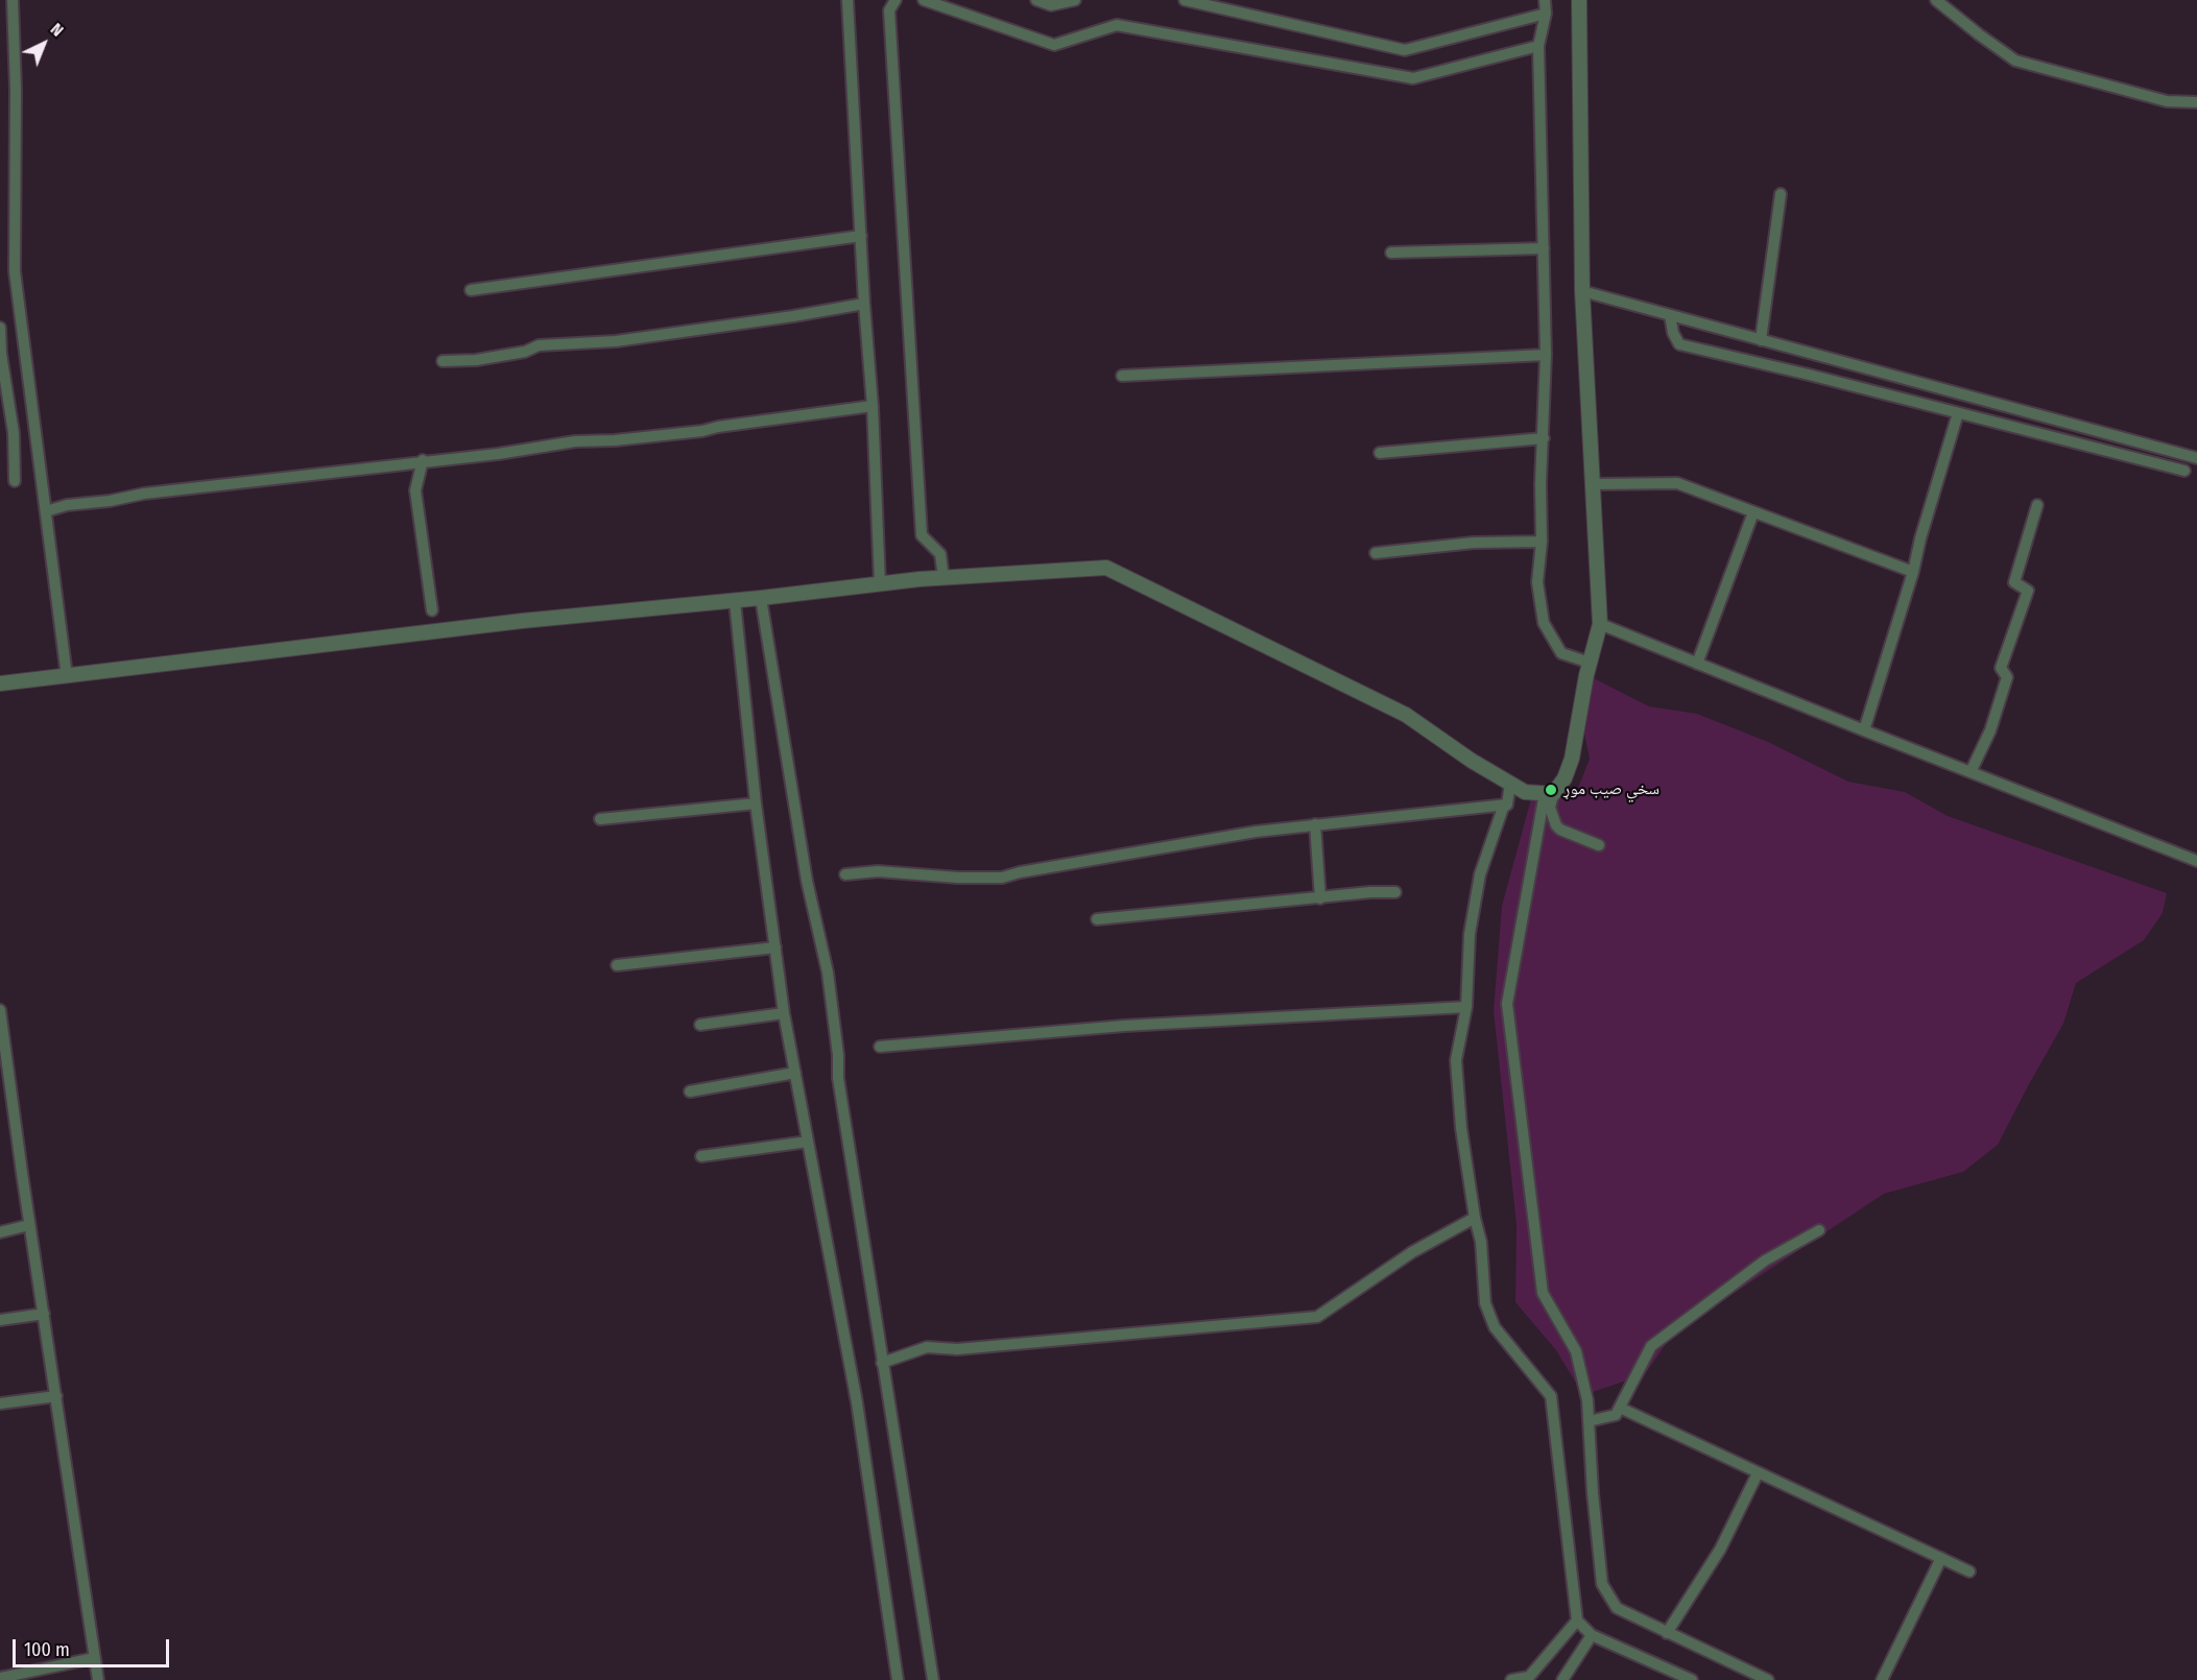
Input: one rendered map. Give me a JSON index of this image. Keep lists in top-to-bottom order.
{
  "places": ["سخي صیب موړ"],
  "scale_bar": "100 m",
  "north": "top right"
}
